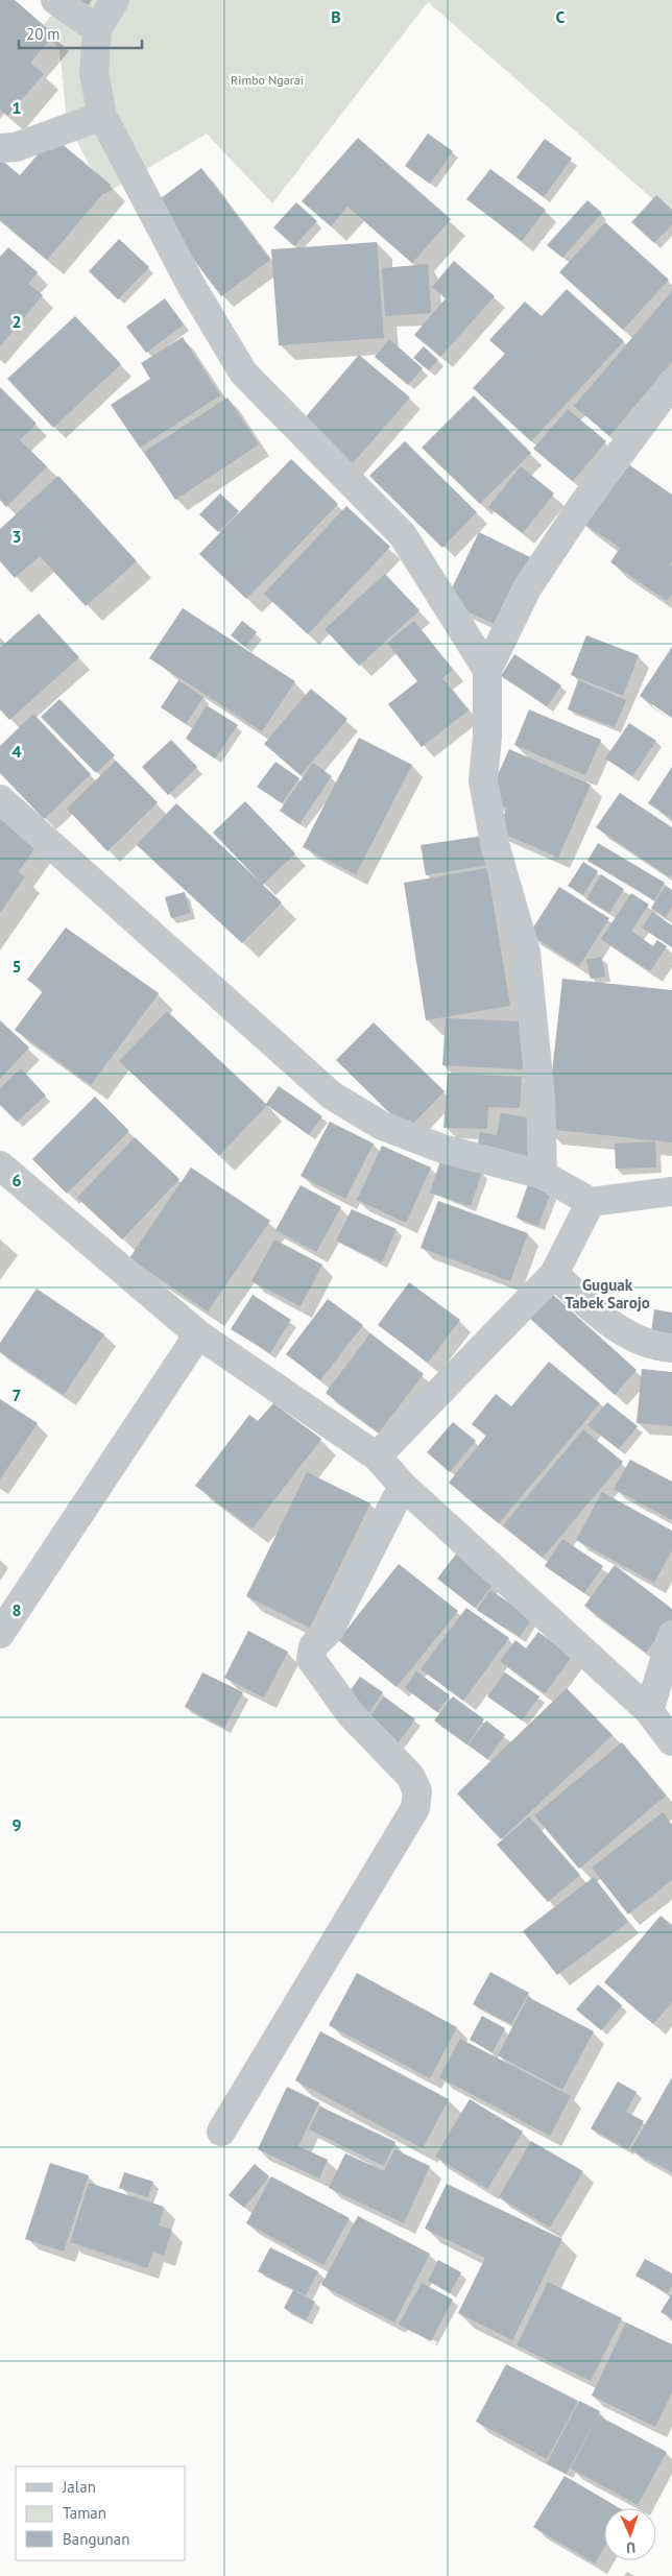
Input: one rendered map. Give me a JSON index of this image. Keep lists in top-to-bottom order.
{
  "districts": ["Guguak Tabek Sarojo"],
  "parks": ["Rimbo Ngarai"],
  "legend": ["Jalan", "Taman", "Bangunan"],
  "scale_bar": "20 m",
  "north": "bottom",
  "grid": {
    "columns": ["B", "C"],
    "rows": [
      "1",
      "2",
      "3",
      "4",
      "5",
      "6",
      "7",
      "8",
      "9"
    ]
  }
}
